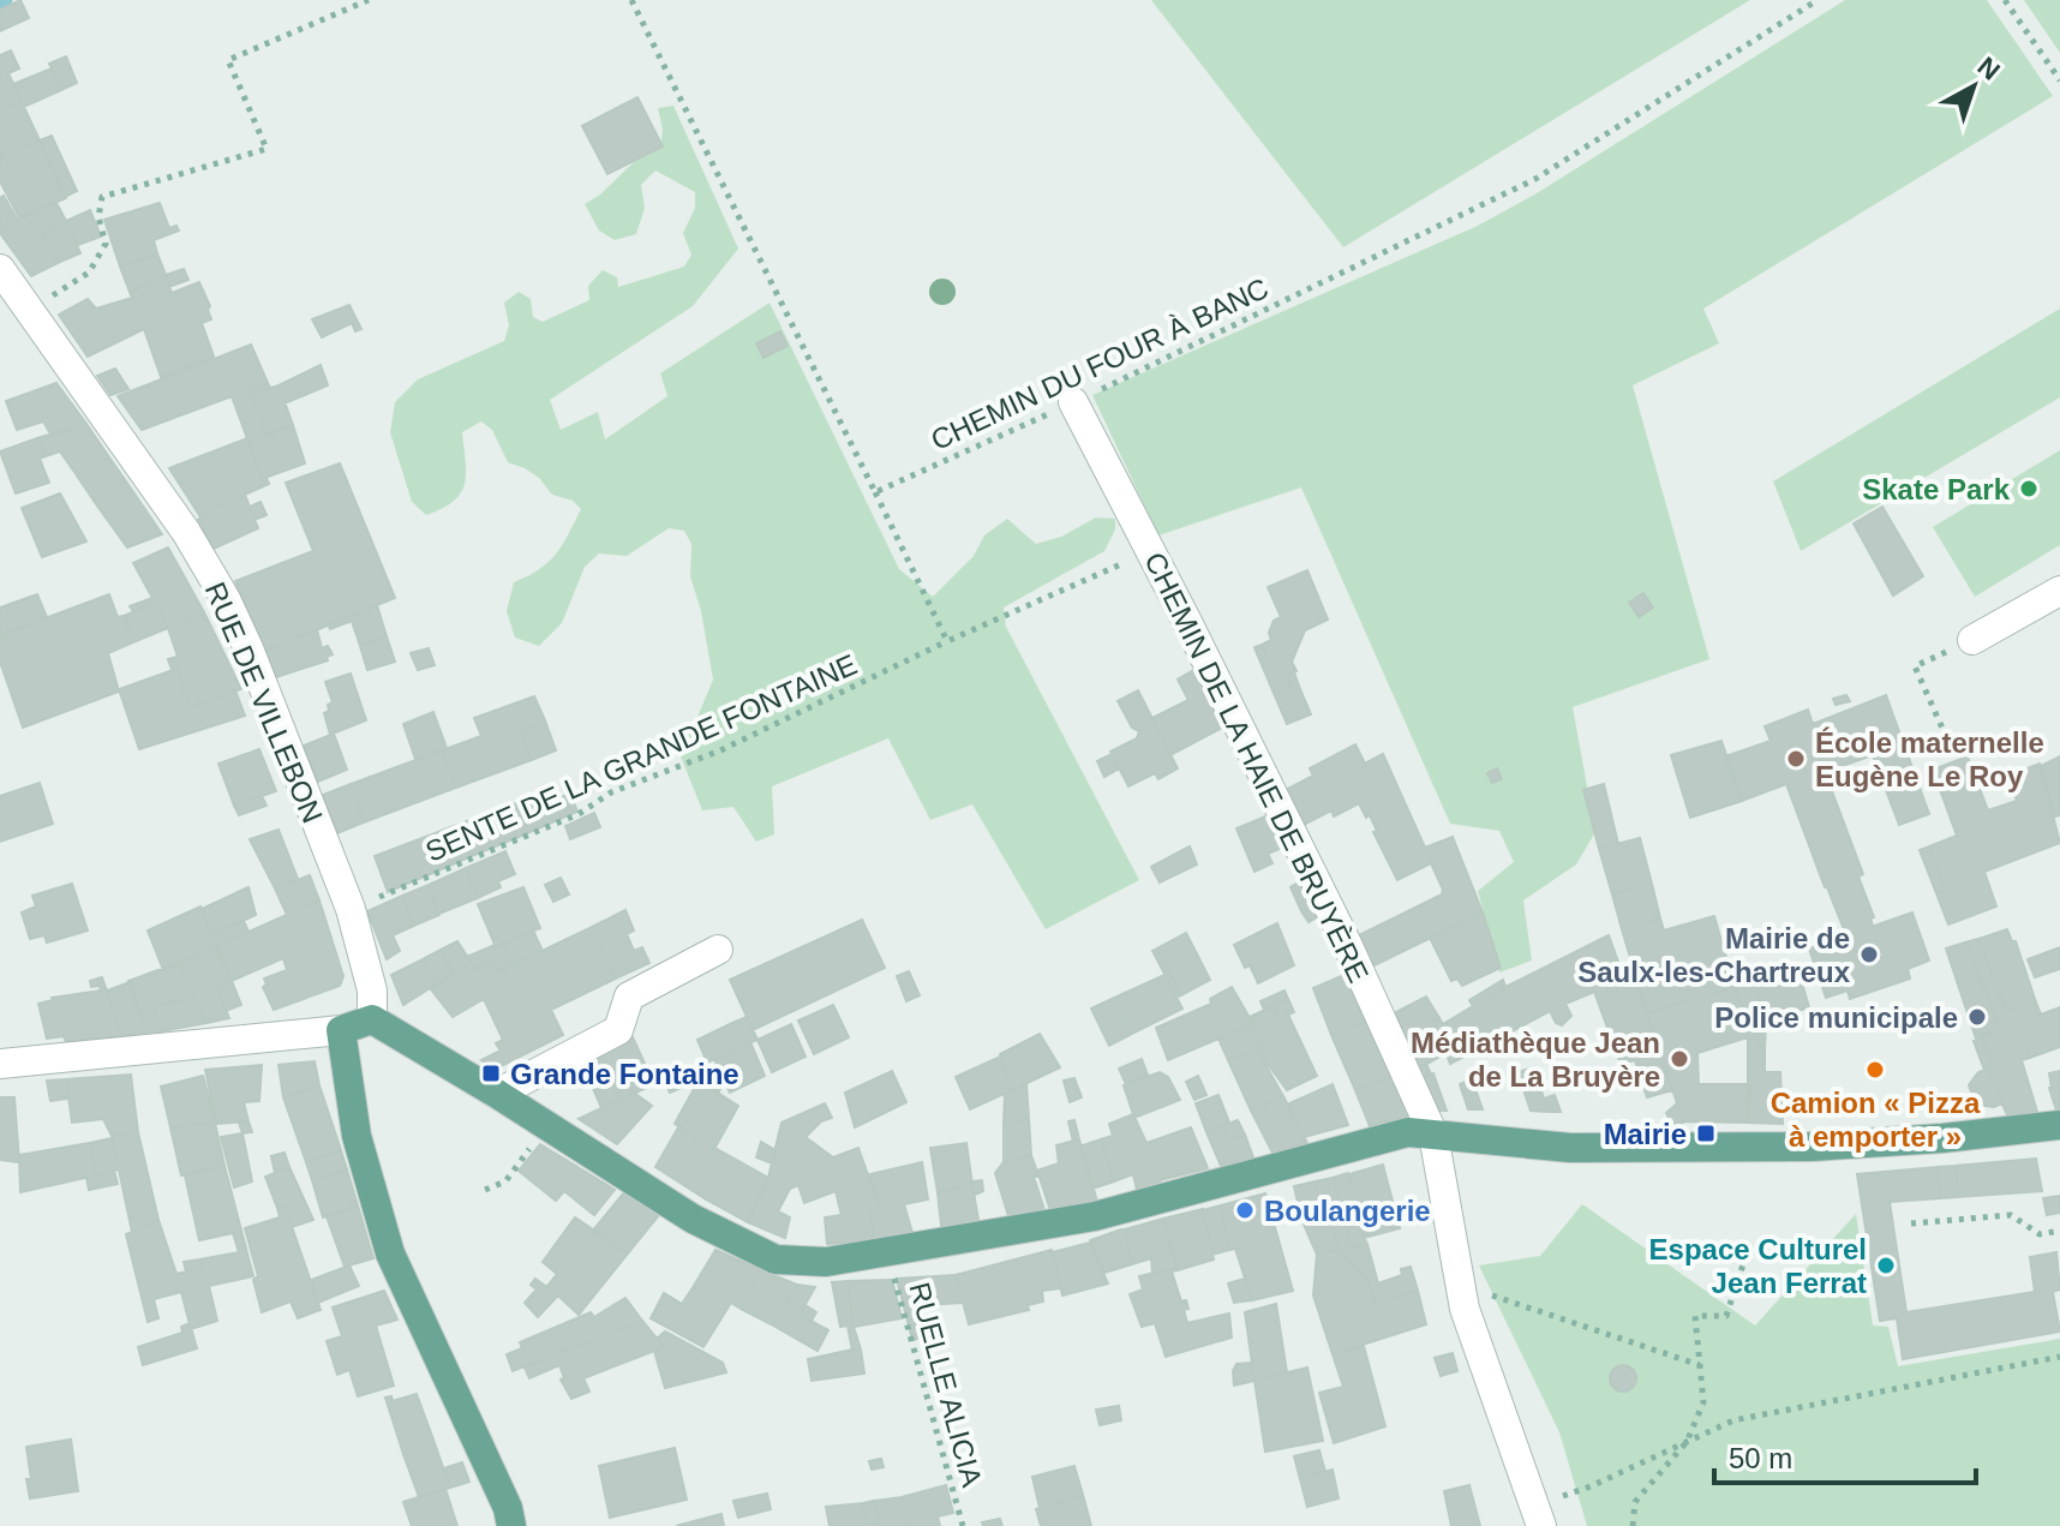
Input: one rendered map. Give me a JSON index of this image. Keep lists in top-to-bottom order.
{
  "streets": {
    "street": ["RUE DE VILLEBON", "CHEMIN DE LA HAIE DE BRUYÈRE"],
    "path": ["CHEMIN DU FOUR À BANC", "SENTE DE LA GRANDE FONTAINE", "RUELLE ALICIA"]
  },
  "crossings": [
    ["CHEMIN DU FOUR À BANC", "CHEMIN DE LA HAIE DE BRUYÈRE"],
    ["RUE DE VILLEBON", "SENTE DE LA GRANDE FONTAINE"],
    ["SENTE DE LA GRANDE FONTAINE", "CHEMIN DE LA HAIE DE BRUYÈRE"]
  ],
  "places": {
    "other": [
      "Skate Park",
      "École maternelle Eugène Le Roy",
      "Mairie de Saulx-les-Chartreux",
      "Police municipale",
      "Médiathèque Jean de La Bruyère",
      "Camion « Pizza à emporter »",
      "Boulangerie",
      "Espace Culturel Jean Ferrat"
    ],
    "transit": ["Grande Fontaine", "Mairie"]
  },
  "scale_bar": "50 m",
  "north": "top right"
}
